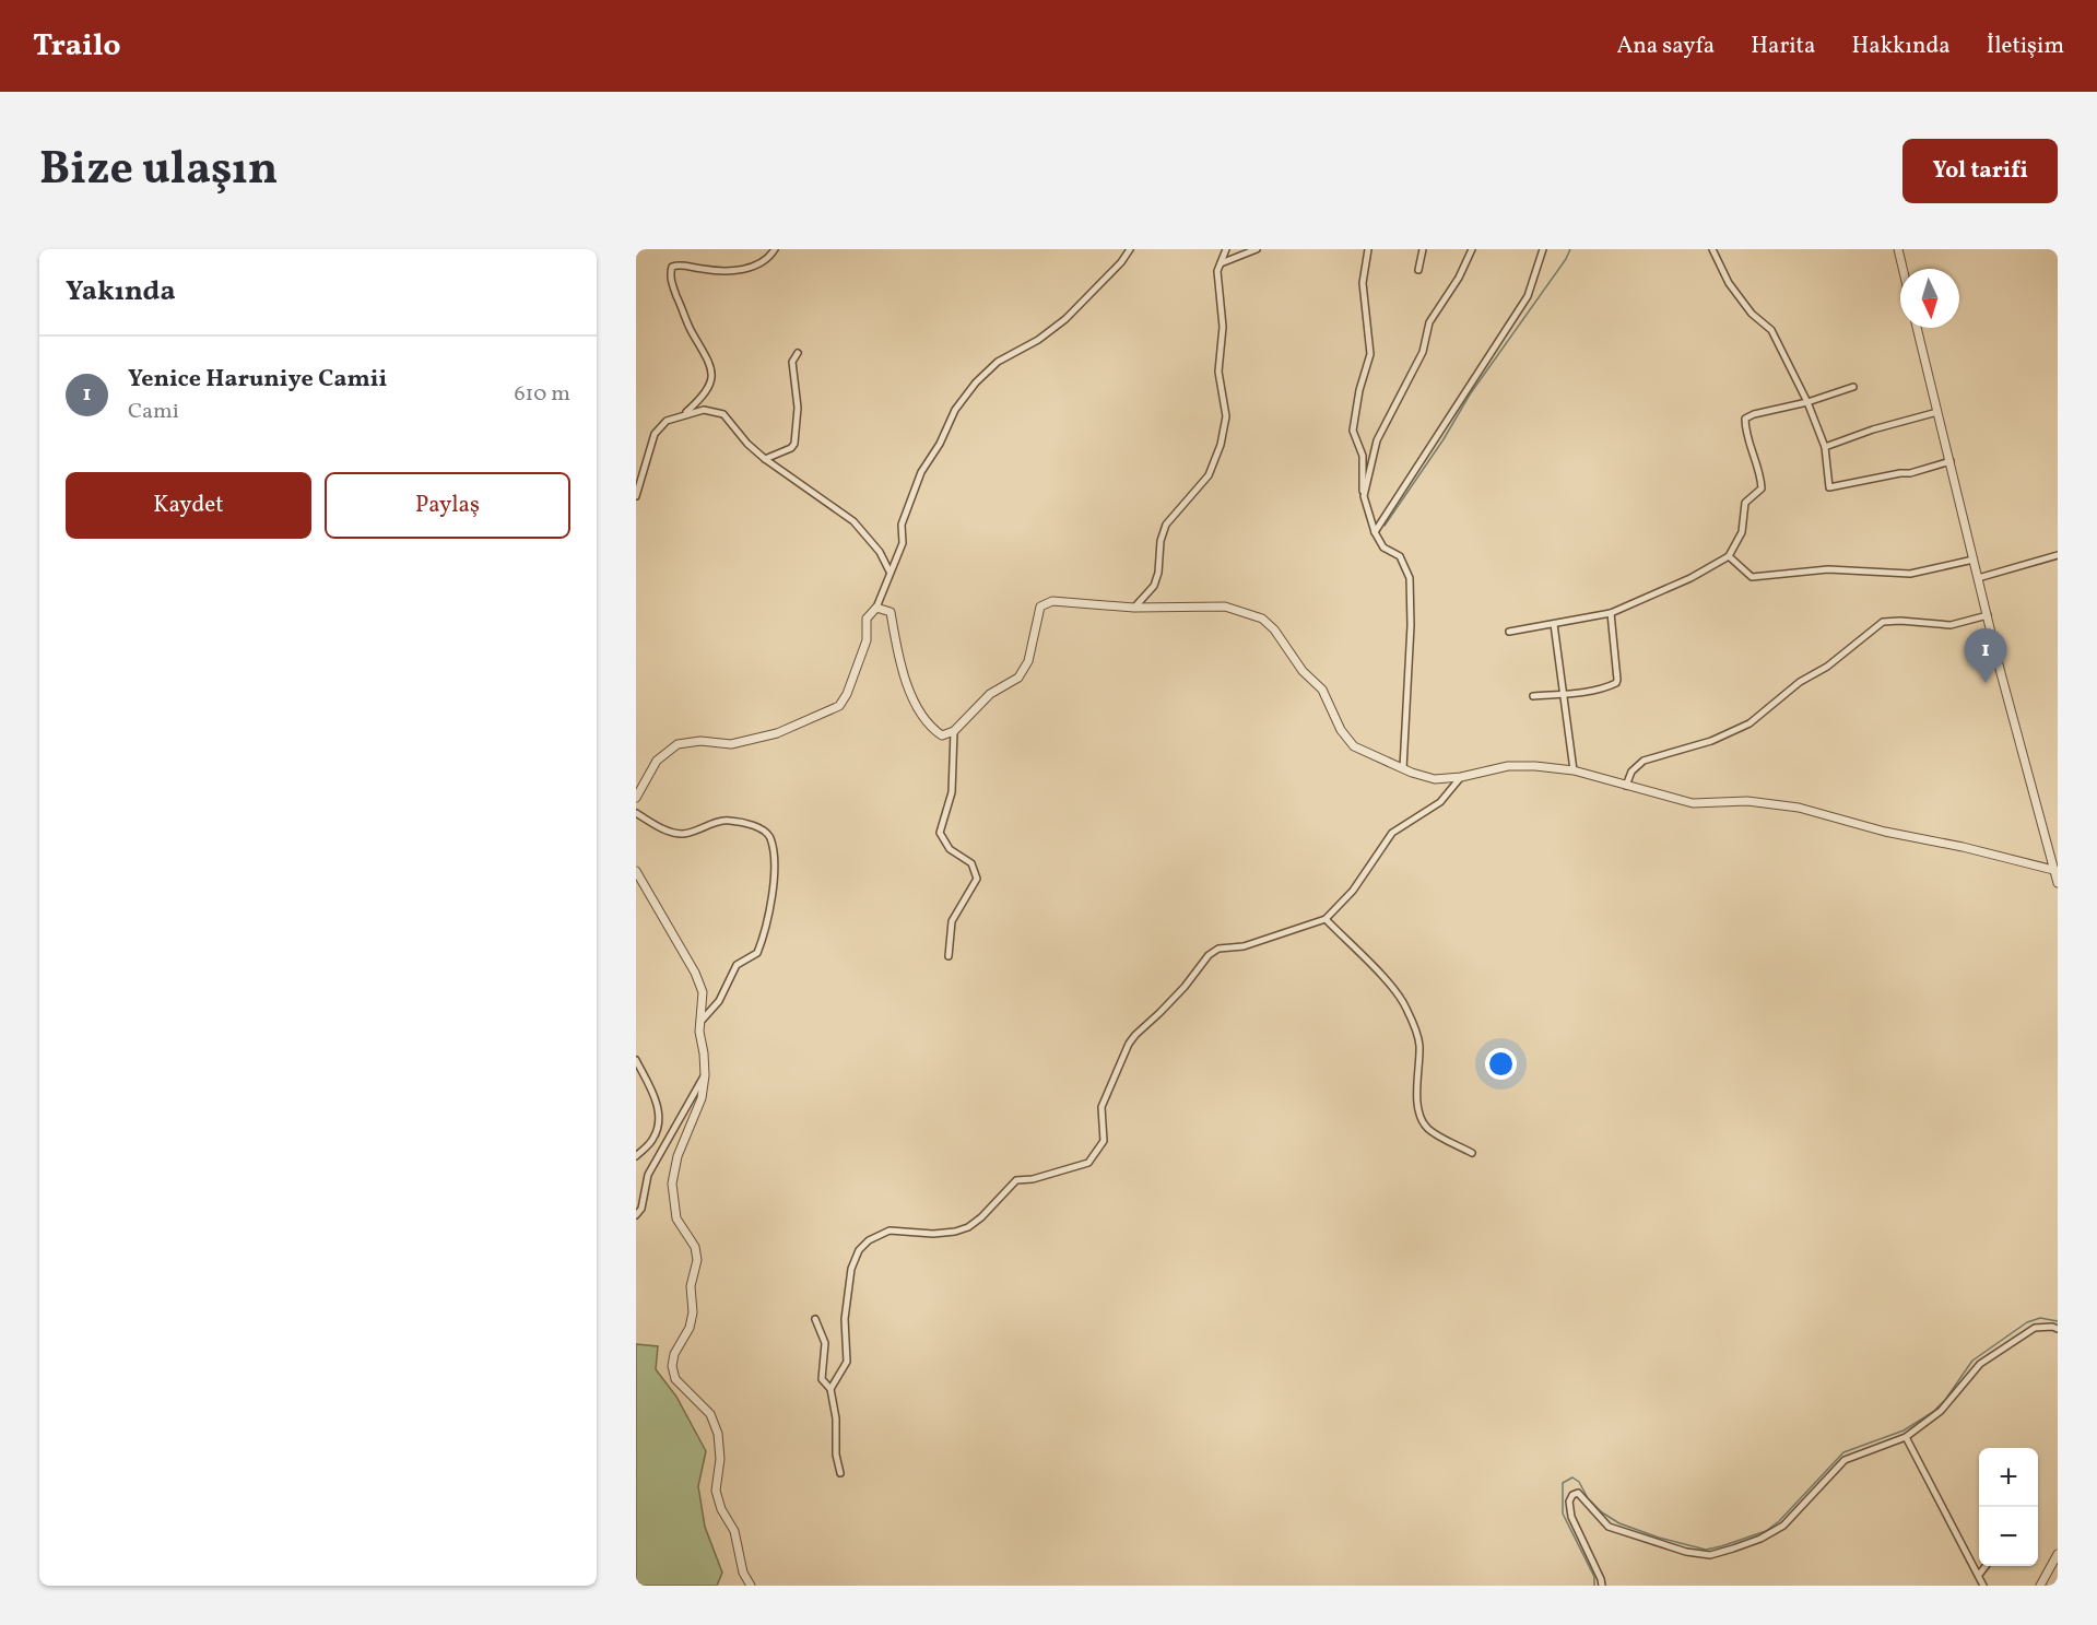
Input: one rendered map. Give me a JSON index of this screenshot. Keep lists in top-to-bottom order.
{
  "north": "bottom",
  "page": {
    "header": "Trailo",
    "nav": [
      "Ana sayfa",
      "Harita",
      "Hakkında",
      "İletişim"
    ],
    "title": "Bize ulaşın",
    "buttons": [
      "Yol tarifi",
      ["Kaydet", "Paylaş"]
    ],
    "heading": "Yakında",
    "list": [
      {
        "mark": "1",
        "name": "Yenice Haruniye Camii",
        "note": "Cami",
        "value": "610 m"
      }
    ],
    "pins": "1",
    "map_buttons": ["+", "−"]
  }
}
